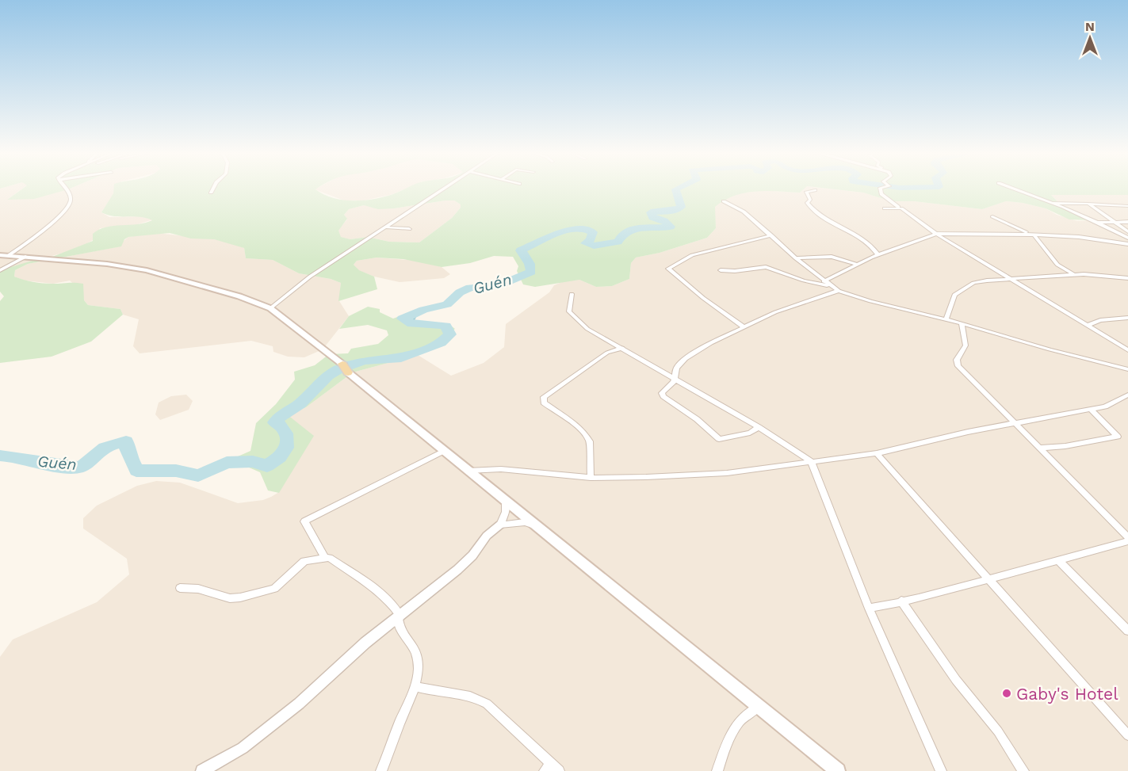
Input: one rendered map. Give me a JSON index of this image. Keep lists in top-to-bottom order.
{
  "water": ["Guén"],
  "places": ["Gaby's Hotel"],
  "north": "top"
}
